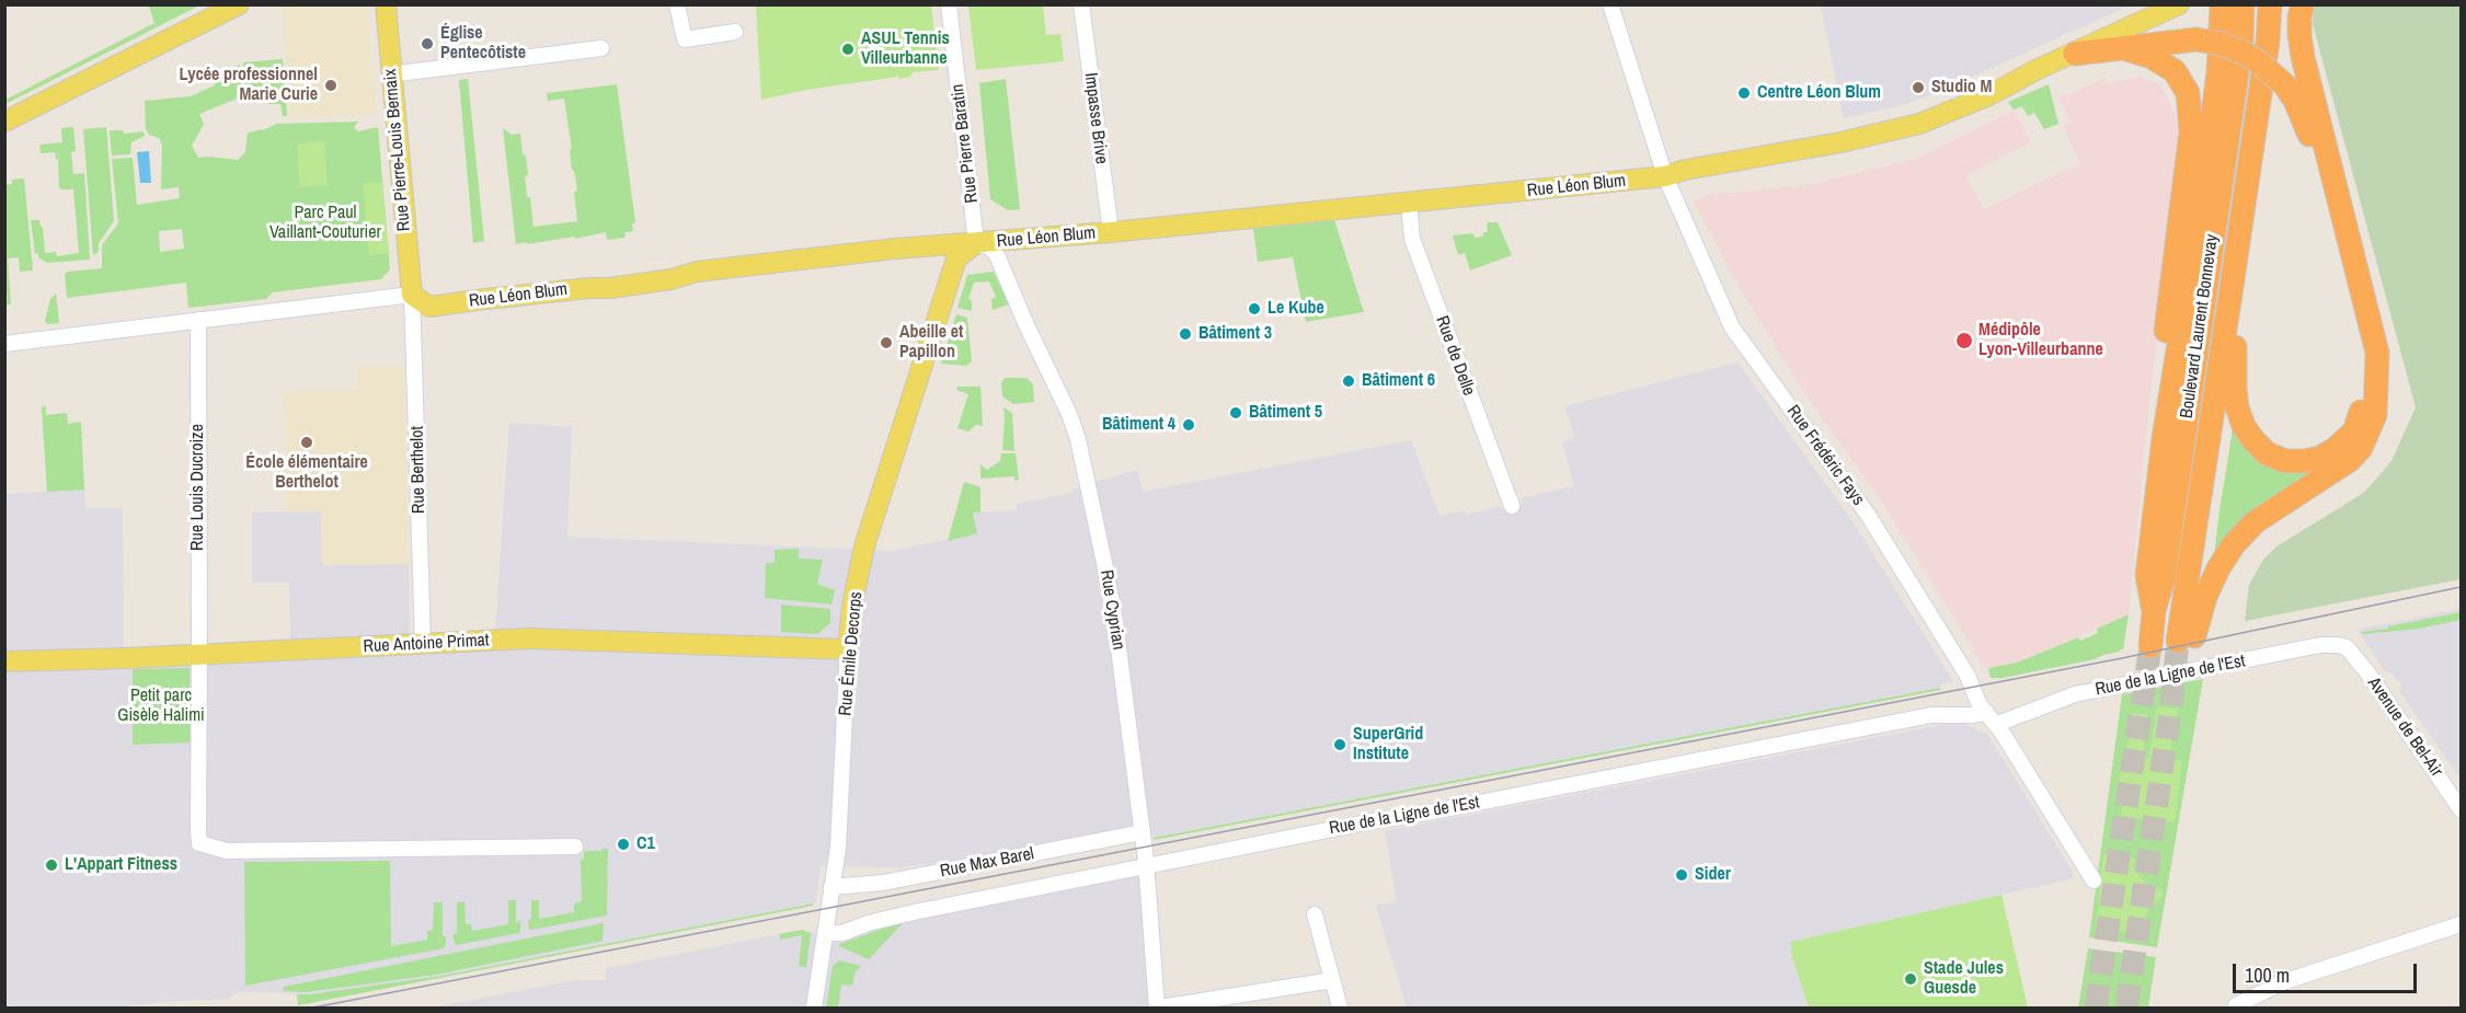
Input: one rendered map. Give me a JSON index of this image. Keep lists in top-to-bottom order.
{
  "streets": {
    "highway": ["Boulevard Laurent Bonnevay"],
    "main road": [
      "Rue Pierre-Louis Bernaix",
      "Rue Léon Blum",
      "Rue Antoine Primat",
      "Rue Émile Decorps"
    ],
    "street": [
      "Impasse Brive",
      "Rue Pierre Baratin",
      "Rue de Delle",
      "Rue Frédéric Fays",
      "Rue Berthelot",
      "Rue Louis Ducroize",
      "Rue Cyprian",
      "Rue de la Ligne de l'Est",
      "Avenue de Bel-Air",
      "Rue Max Barel"
    ]
  },
  "crossings": [
    ["Impasse Brive", "Rue Léon Blum"],
    ["Rue Pierre Baratin", "Rue Léon Blum"],
    ["Rue Pierre Baratin", "Rue Cyprian"],
    ["Rue Pierre Baratin", "Rue Émile Decorps"],
    ["Rue Pierre-Louis Bernaix", "Rue Léon Blum"],
    ["Rue Pierre-Louis Bernaix", "Rue Berthelot"],
    ["Rue Léon Blum", "Rue de Delle"],
    ["Rue Léon Blum", "Rue Frédéric Fays"],
    ["Rue Léon Blum", "Rue Berthelot"],
    ["Rue Léon Blum", "Rue Louis Ducroize"],
    ["Rue Léon Blum", "Rue Cyprian"],
    ["Rue Léon Blum", "Rue Émile Decorps"],
    ["Rue Frédéric Fays", "Rue de la Ligne de l'Est"],
    ["Rue Berthelot", "Rue Antoine Primat"],
    ["Rue Louis Ducroize", "Rue Antoine Primat"],
    ["Rue Cyprian", "Rue Émile Decorps"],
    ["Rue Cyprian", "Rue de la Ligne de l'Est"],
    ["Rue Cyprian", "Rue Max Barel"],
    ["Rue Antoine Primat", "Rue Émile Decorps"],
    ["Rue Émile Decorps", "Rue de la Ligne de l'Est"],
    ["Rue Émile Decorps", "Rue Max Barel"],
    ["Rue de la Ligne de l'Est", "Avenue de Bel-Air"]
  ],
  "parks": ["Parc Paul Vaillant-Couturier", "Petit parc Gisèle Halimi"],
  "places": [
    "Église Pentecôtiste",
    "ASUL Tennis Villeurbanne",
    "Lycée professionnel Marie Curie",
    "Studio M",
    "Centre Léon Blum",
    "Le Kube",
    "Bâtiment 3",
    "Médipôle Lyon-Villeurbanne",
    "Abeille et Papillon",
    "Bâtiment 6",
    "Bâtiment 5",
    "Bâtiment 4",
    "École élémentaire Berthelot",
    "SuperGrid Institute",
    "C1",
    "L'Appart Fitness",
    "Sider",
    "Stade Jules Guesde"
  ],
  "scale_bar": "100 m"
}
